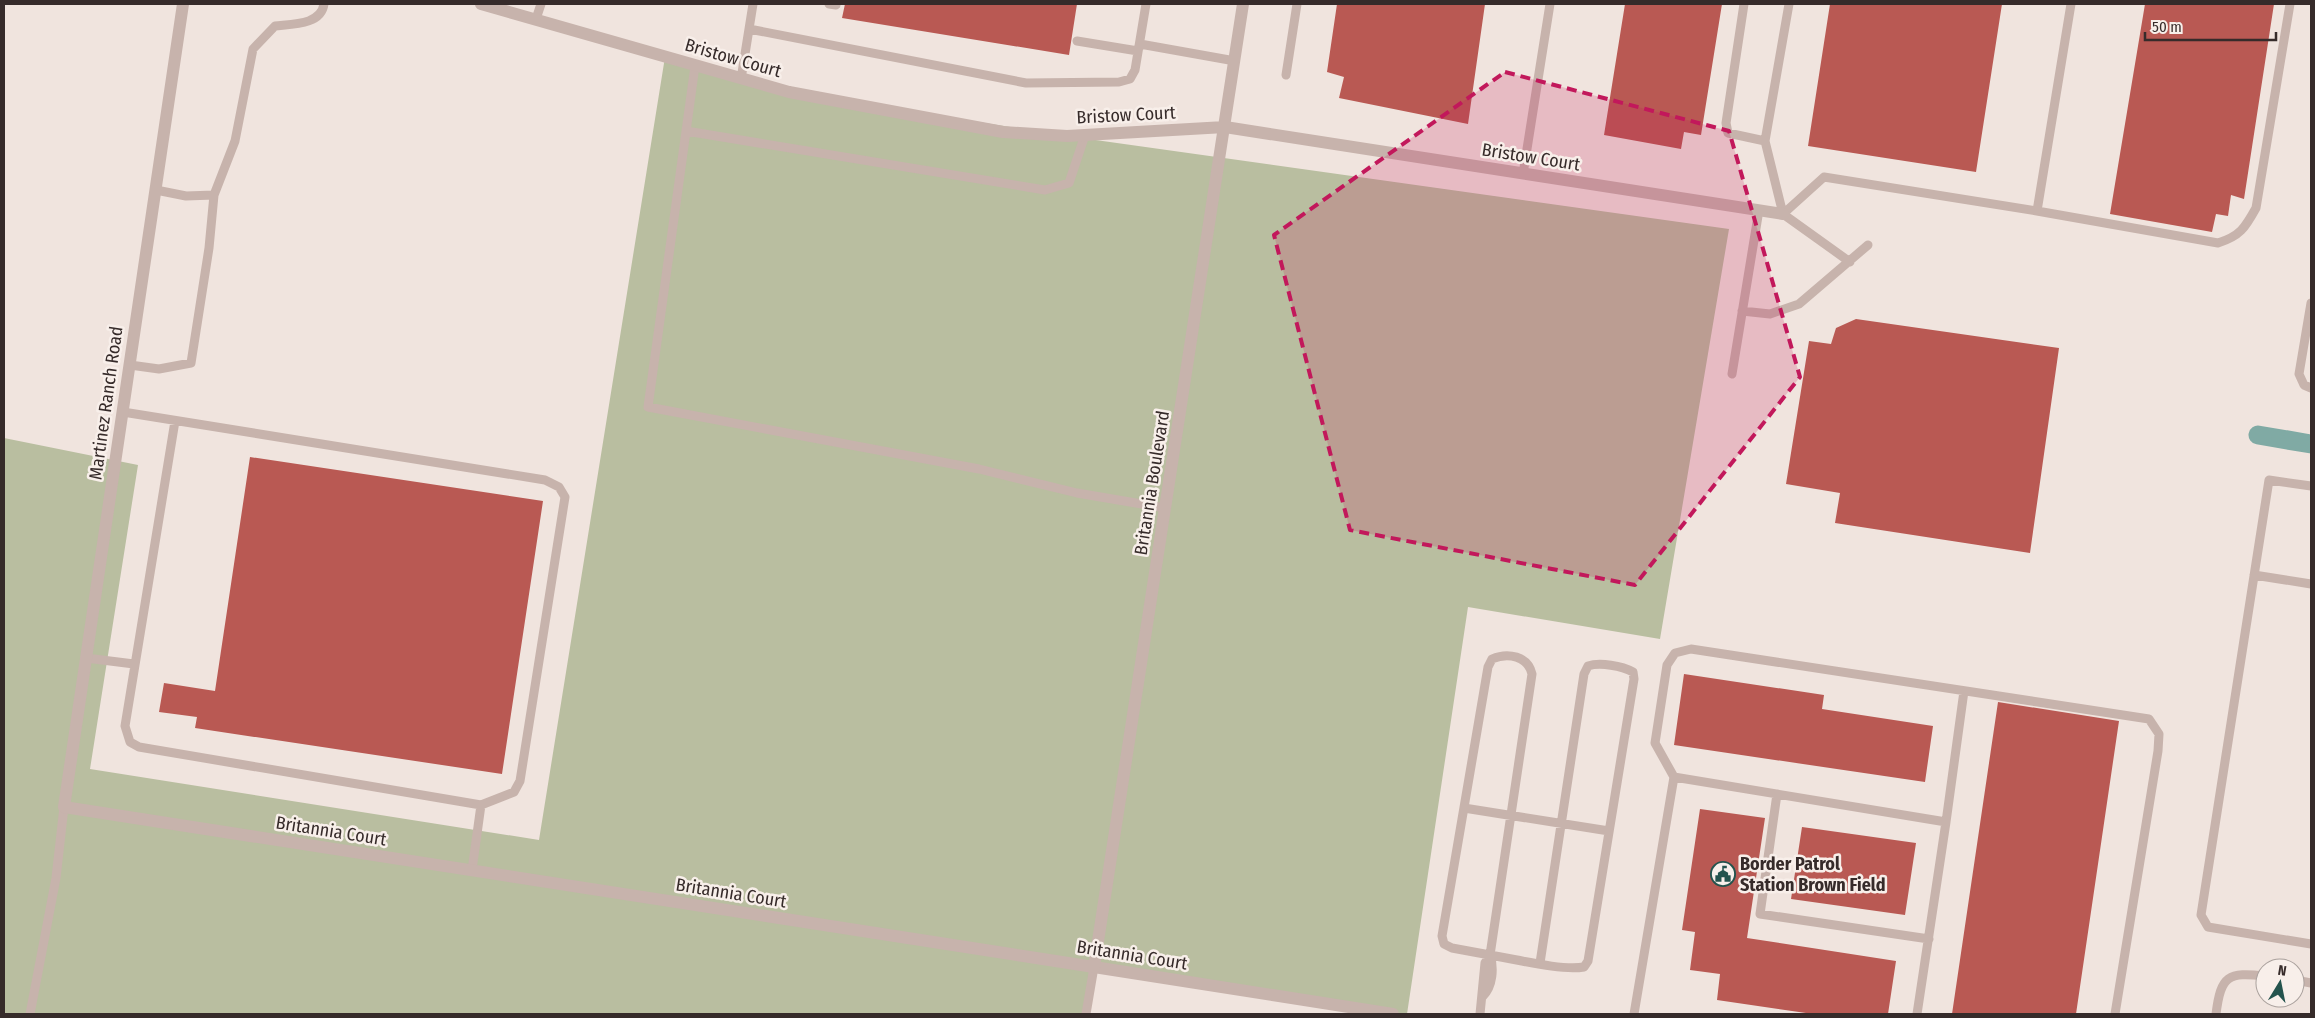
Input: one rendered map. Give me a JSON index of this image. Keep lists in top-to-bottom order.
{
  "streets": {
    "street": [
      "Bristow Court",
      "Martinez Ranch Road",
      "Britannia Boulevard",
      "Britannia Court"
    ]
  },
  "crossings": [
    ["Bristow Court", "Britannia Boulevard"],
    ["Martinez Ranch Road", "Britannia Court"],
    ["Britannia Boulevard", "Britannia Court"]
  ],
  "places": {
    "public building": ["Border Patrol Station Brown Field"]
  },
  "scale_bar": "50 m",
  "north": "top"
}
